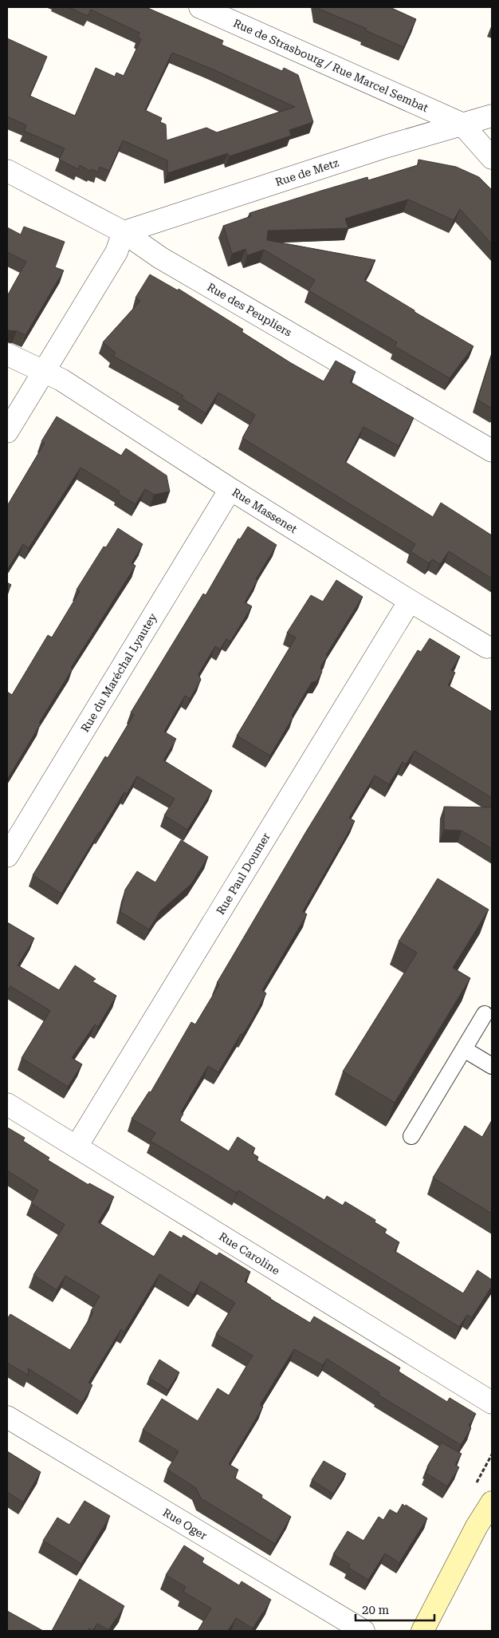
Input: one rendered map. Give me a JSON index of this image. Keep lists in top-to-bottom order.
{
  "streets": {
    "street": [
      "Rue de Strasbourg / Rue Marcel Sembat",
      "Rue de Metz",
      "Rue des Peupliers",
      "Rue Massenet",
      "Rue du Maréchal Lyautey",
      "Rue Paul Doumer",
      "Rue Caroline",
      "Rue Oger"
    ]
  },
  "crossings": [
    ["Rue de Strasbourg / Rue Marcel Sembat", "Rue de Metz"],
    ["Rue de Metz", "Rue des Peupliers"],
    ["Rue Massenet", "Rue du Maréchal Lyautey"],
    ["Rue Massenet", "Rue Paul Doumer"],
    ["Rue Paul Doumer", "Rue Caroline"]
  ],
  "scale_bar": "20 m"
}
